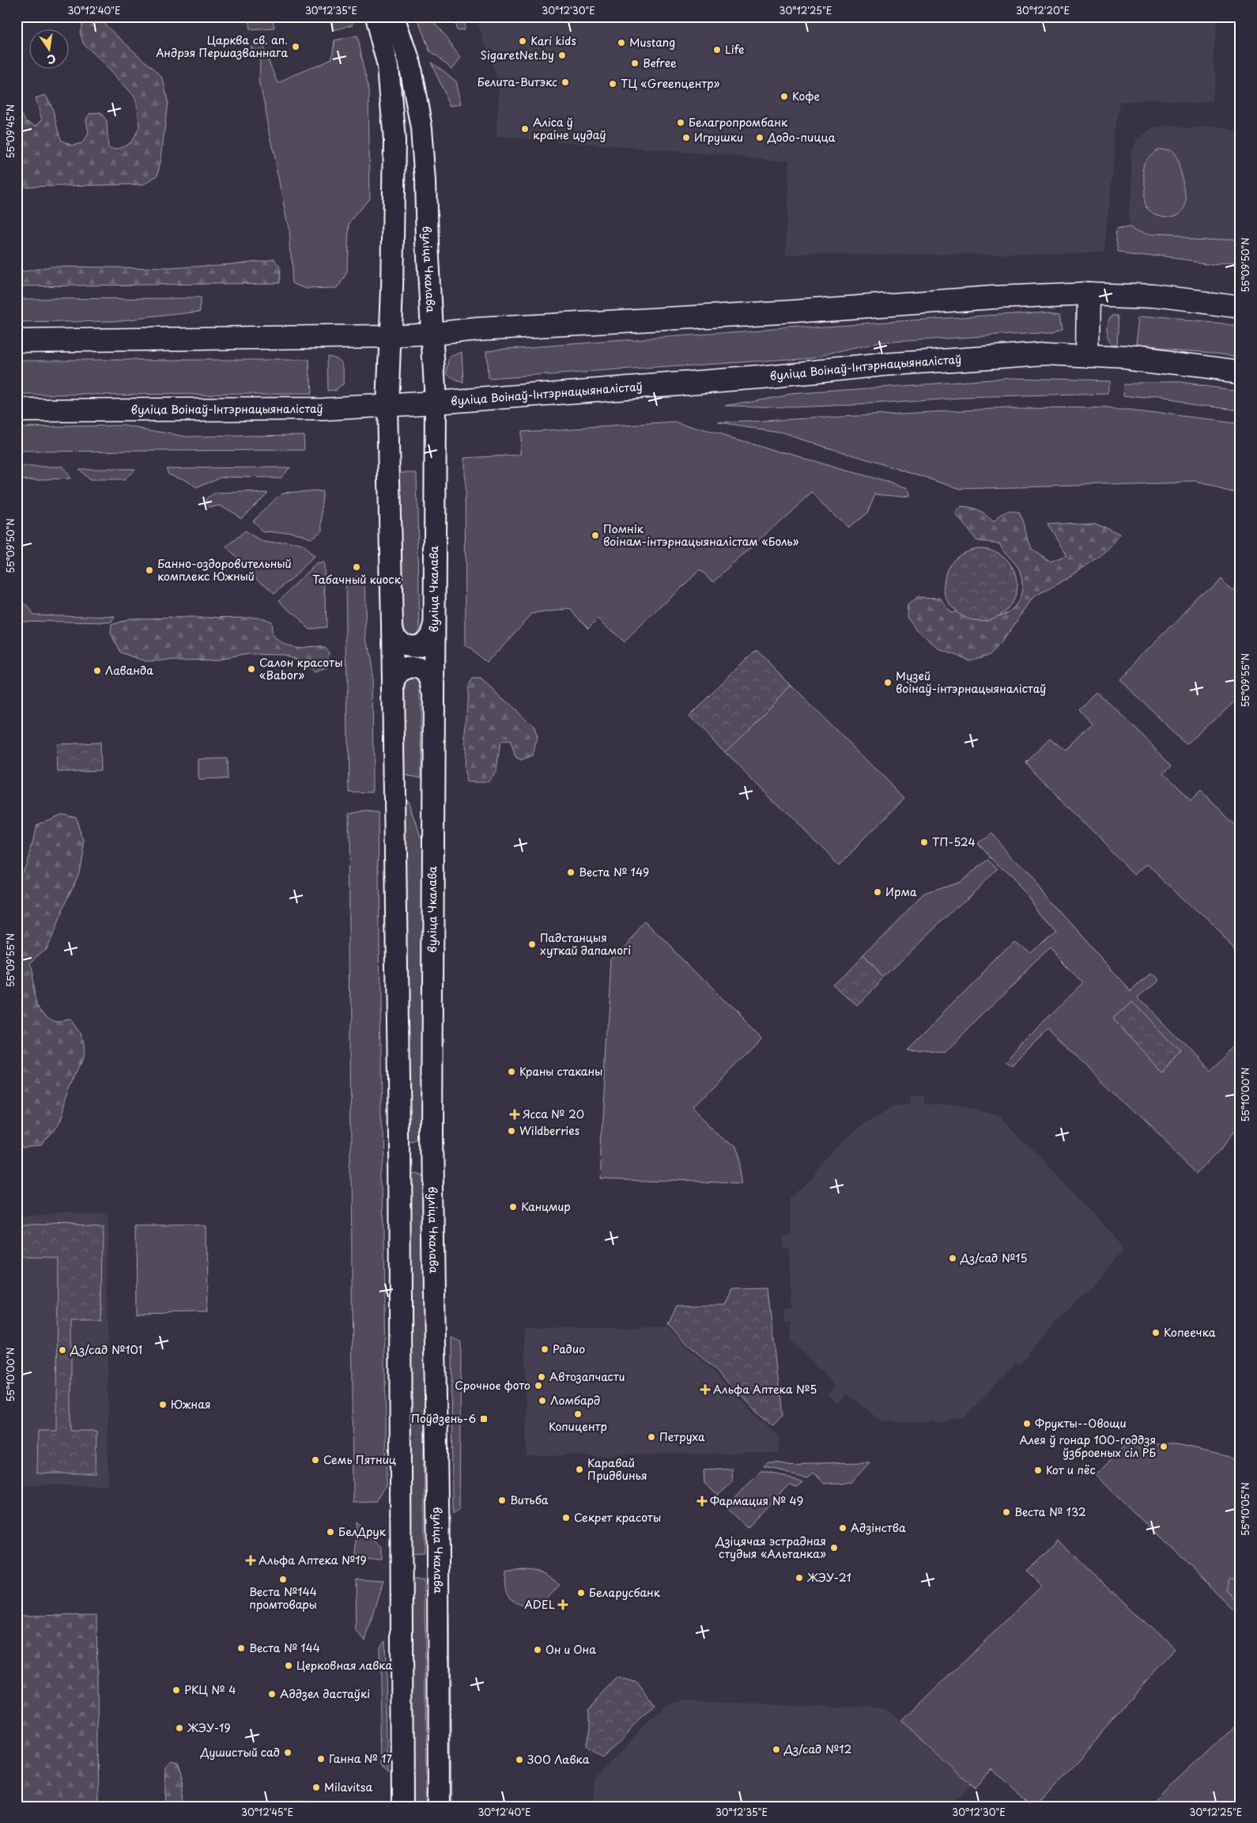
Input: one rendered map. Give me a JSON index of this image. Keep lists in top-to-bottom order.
{
  "streets": {
    "main road": ["вуліца Чкалава", "вуліца Воінаў-Інтэрнацыяналістаў"]
  },
  "crossings": [
    ["вуліца Чкалава", "вуліца Воінаў-Інтэрнацыяналістаў"]
  ],
  "places": {
    "other": [
      "Kari kids",
      "Mustang",
      "Царква св. ап. Андрэя Першазваннага",
      "Life",
      "SigaretNet.by",
      "Befree",
      "Белита-Витэкс",
      "ТЦ «Greenцентр»",
      "Кофе",
      "Белагропромбанк",
      "Аліса ў краіне цудаў",
      "Игрушки",
      "Додо-пицца",
      "Помнік воінам-інтэрнацыяналістам «Боль»",
      "Табачный киоск",
      "Банно-оздоровительный комплекс Южный",
      "Салон красоты «Babor»",
      "Лаванда",
      "Музей воінаў-інтэрнацыяналістаў",
      "ТП-524",
      "Веста № 149",
      "Ирма",
      "Падстанцыя хуткай дапамогі",
      "Краны стаканы",
      "Wildberries",
      "Канцмир",
      "Дз/сад №15",
      "Копеечка",
      "Радио",
      "Дз/сад №101",
      "Автозапчасти",
      "Срочное фото",
      "Ломбард",
      "Южная",
      "Копицентр",
      "Фрукты--Овощи",
      "Петруха",
      "Алея ў гонар 100-годдзя ўзброеных сіл РБ",
      "Семь Пятниц",
      "Каравай Придвинья",
      "Кот и пёс",
      "Витьба",
      "Веста № 132",
      "Секрет красоты",
      "Адзінства",
      "БелДрук",
      "Дзіцячая эстрадная студыя «Альтанка»",
      "ЖЭУ-21",
      "Веста №144 промтовары",
      "Беларусбанк",
      "Веста № 144",
      "Он и Она",
      "Церковная лавка",
      "РКЦ № 4",
      "Аддзел дастаўкі",
      "ЖЭУ-19",
      "Дз/сад №12",
      "Душистый сад",
      "Ганна № 17",
      "ЗОО Лавка",
      "Milavitsa"
    ],
    "health": [
      "Ясса № 20",
      "Альфа Аптека №5",
      "Фармация № 49",
      "Альфа Аптека №19",
      "ADEL"
    ],
    "transit": ["Поўдзень-6"]
  },
  "north": "bottom",
  "coordinates": [
    "30°12'40\"E",
    "30°12'35\"E",
    "30°12'30\"E",
    "30°12'25\"E",
    "30°12'20\"E",
    "55°09'45\"N",
    "55°09'50\"N",
    "55°09'55\"N",
    "55°10'00\"N",
    "55°10'05\"N",
    "30°12'45\"E"
  ]
}
